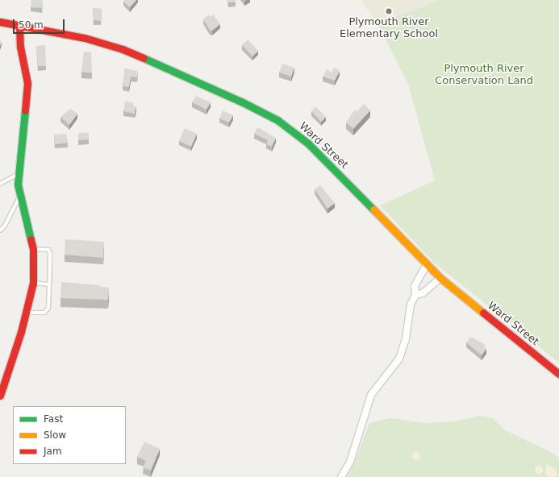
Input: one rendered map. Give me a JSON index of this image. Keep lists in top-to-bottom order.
{
  "streets": {
    "street": ["Ward Street"]
  },
  "parks": ["Plymouth River Conservation Land"],
  "places": ["Plymouth River Elementary School"],
  "legend": ["Fast", "Slow", "Jam"],
  "scale_bar": "50 m"
}
